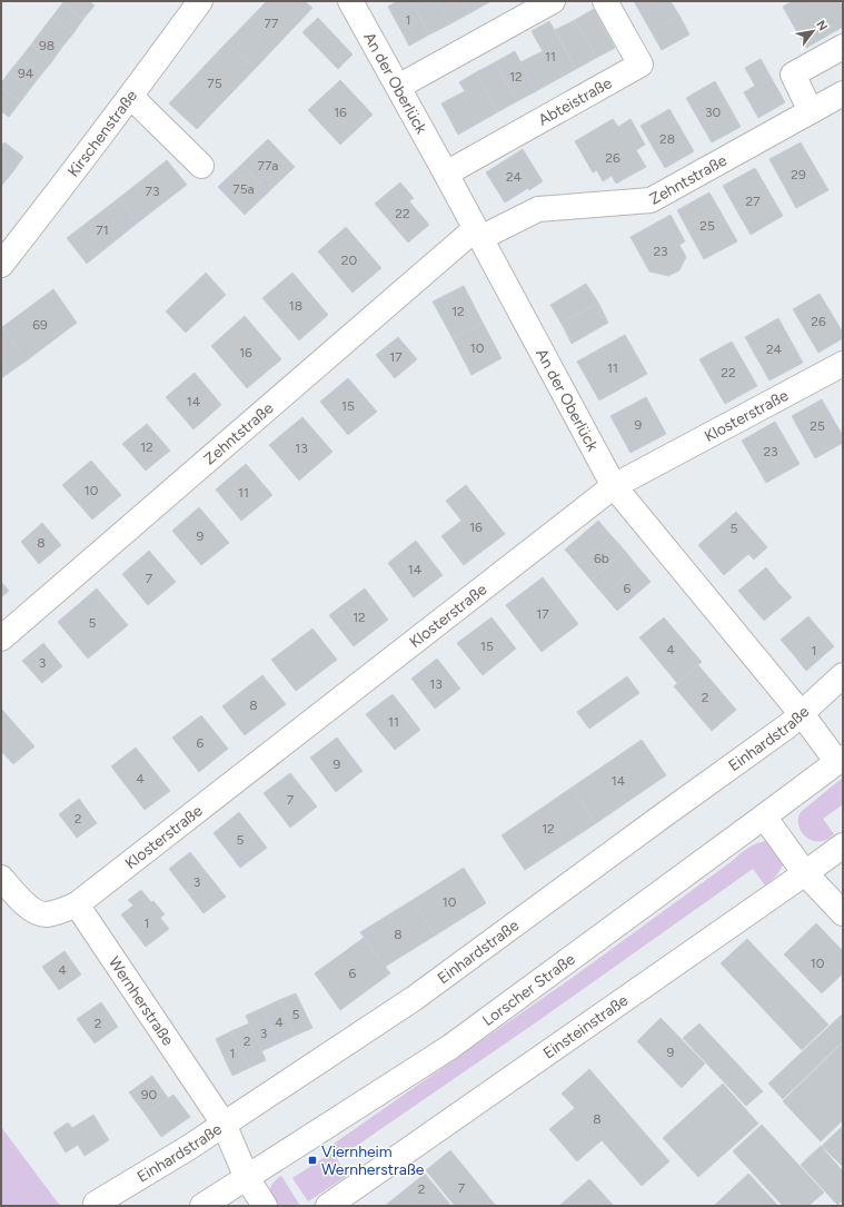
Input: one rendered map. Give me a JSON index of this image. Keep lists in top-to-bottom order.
{
  "streets": {
    "street": [
      "An der Oberlück",
      "Abteistraße",
      "Kirschenstraße",
      "Zehntstraße",
      "Klosterstraße",
      "Einhardstraße",
      "Lorscher Straße",
      "Wernherstraße",
      "Einsteinstraße"
    ]
  },
  "crossings": [
    ["An der Oberlück", "Abteistraße"],
    ["An der Oberlück", "Zehntstraße"],
    ["An der Oberlück", "Klosterstraße"],
    ["An der Oberlück", "Einhardstraße"],
    ["An der Oberlück", "Lorscher Straße"],
    ["Klosterstraße", "Wernherstraße"],
    ["Einhardstraße", "Wernherstraße"],
    ["Lorscher Straße", "Wernherstraße"]
  ],
  "places": {
    "transit": ["Viernheim Wernherstraße"]
  },
  "house_numbers": [
    "1",
    "77",
    "98",
    "11",
    "94",
    "12",
    "75",
    "16",
    "30",
    "28",
    "26",
    "77a",
    "29",
    "24",
    "75a",
    "73",
    "27",
    "22",
    "25",
    "71",
    "23",
    "20",
    "18",
    "12",
    "26",
    "69",
    "10",
    "24",
    "16",
    "17",
    "11",
    "22",
    "14",
    "15",
    "9",
    "25",
    "12",
    "13",
    "23",
    "10",
    "11",
    "16",
    "5",
    "9",
    "8",
    "6b",
    "14",
    "7",
    "6",
    "17",
    "12",
    "5",
    "15",
    "4",
    "1",
    "3",
    "13",
    "2",
    "8",
    "11",
    "6",
    "9",
    "4",
    "14",
    "7",
    "2",
    "12",
    "5",
    "3",
    "10",
    "1",
    "8",
    "10",
    "4",
    "6",
    "5",
    "4",
    "2",
    "3",
    "2",
    "9",
    "1",
    "90",
    "8",
    "7",
    "2"
  ],
  "north": "top right"
}
